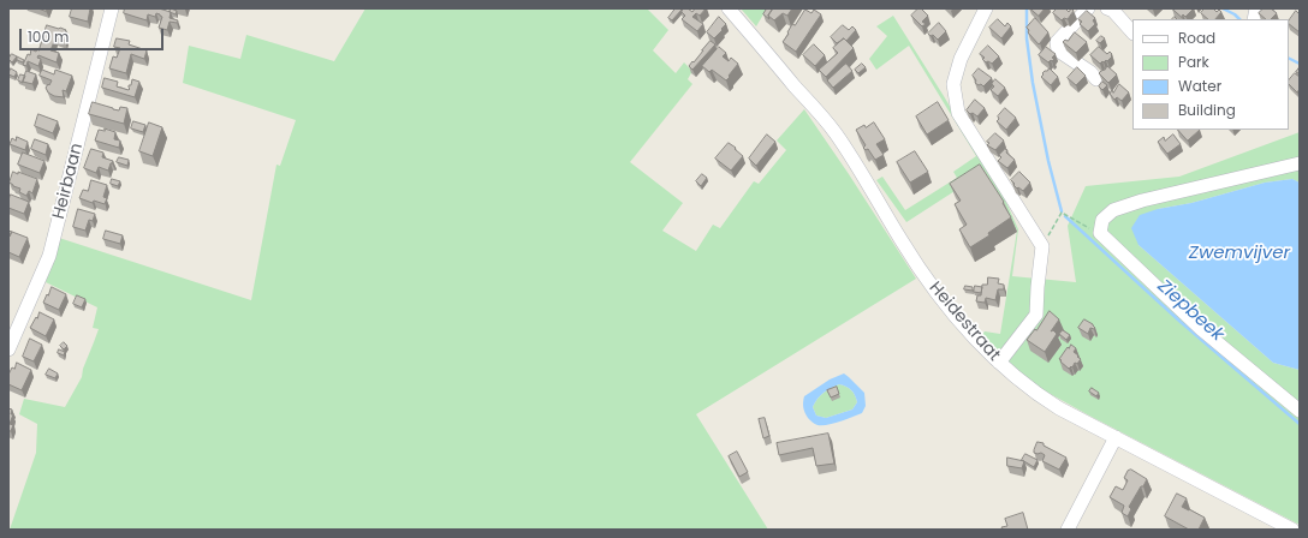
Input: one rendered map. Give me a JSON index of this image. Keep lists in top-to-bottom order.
{
  "streets": {
    "street": ["Heirbaan", "Heidestraat"]
  },
  "water": ["Zwemvijver", "Ziepbeek"],
  "legend": [
    "Road",
    "Park",
    "Water",
    "Building"
  ],
  "scale_bar": "100 m"
}
